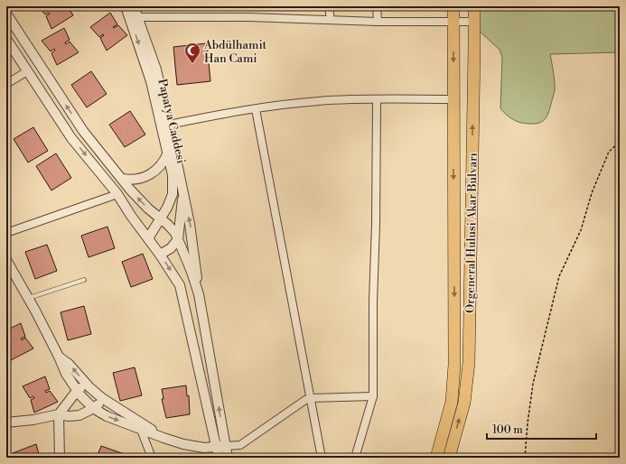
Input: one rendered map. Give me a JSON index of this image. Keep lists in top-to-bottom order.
{
  "streets": {
    "main road": ["Orgeneral Hulusi Akar Bulvarı"],
    "street": ["Papatya Caddesi"]
  },
  "places": {
    "mosque": ["Abdülhamit Han Cami"]
  },
  "scale_bar": "100 m"
}
